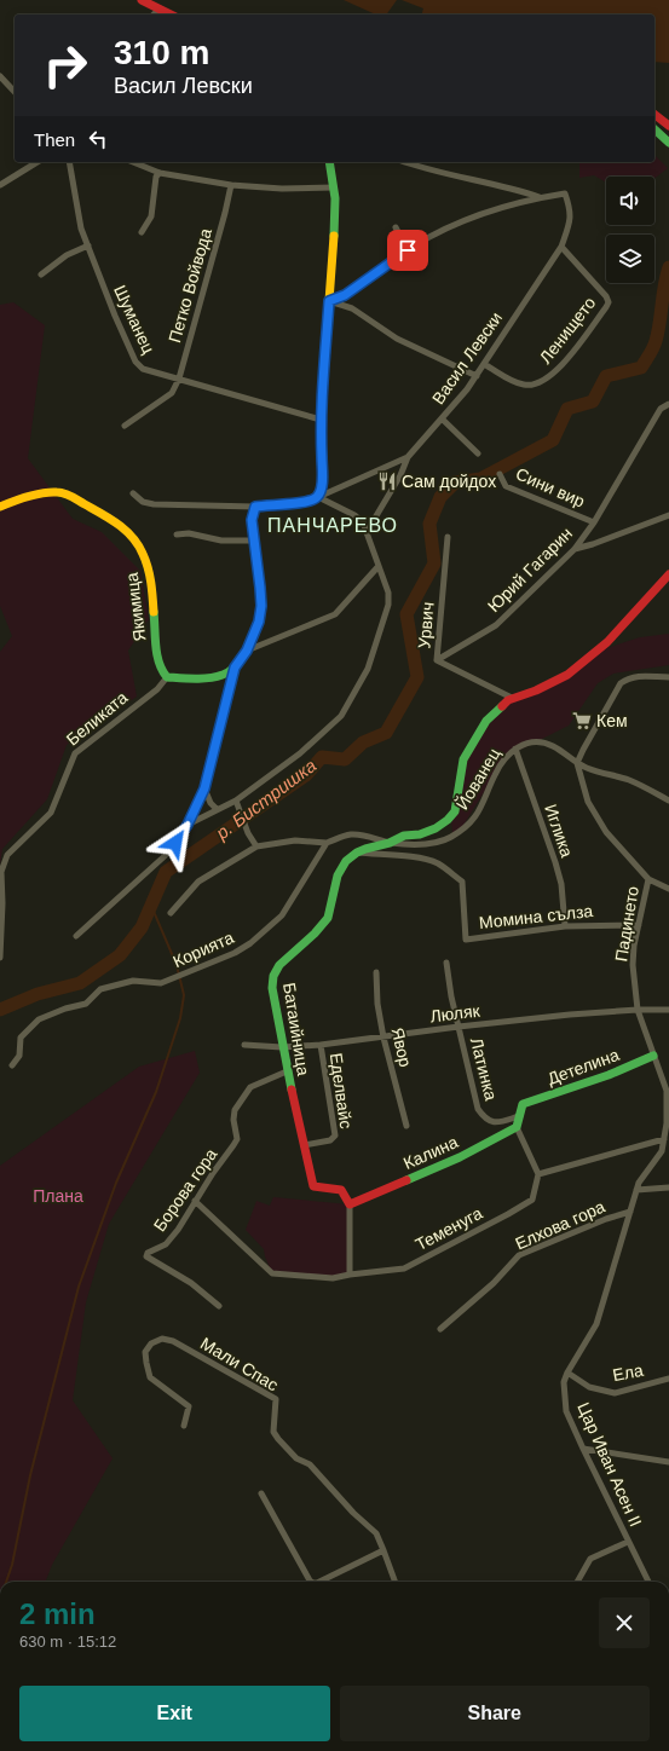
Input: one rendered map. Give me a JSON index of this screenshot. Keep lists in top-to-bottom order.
{
  "streets": {
    "street": [
      "Петко Войвода",
      "Шуманец",
      "Ленището",
      "Васил Левски",
      "Сини вир",
      "Юрий Гагарин",
      "Якимица",
      "Урвич",
      "Беликата",
      "Йованец",
      "Иглика",
      "Момина сълза",
      "Падинето",
      "Корията",
      "Люляк",
      "Батаийница",
      "Явор",
      "Детелина",
      "Латинка",
      "Еделвайс",
      "Калина",
      "Борова гора",
      "Елхова гора",
      "Теменуга",
      "Мали Спас",
      "Ела",
      "Цар Иван Асен II"
    ]
  },
  "crossings": [
    ["Петко Войвода", "Шуманец"],
    ["Ленището", "Васил Левски"],
    ["Сини вир", "Юрий Гагарин"],
    ["Юрий Гагарин", "Урвич"],
    ["Якимица", "Беликата"],
    ["Урвич", "Батаийница"],
    ["Йованец", "Иглика"],
    ["Йованец", "Падинето"],
    ["Йованец", "Батаийница"],
    ["Иглика", "Момина сълза"],
    ["Момина сълза", "Падинето"],
    ["Момина сълза", "Батаийница"],
    ["Падинето", "Люляк"],
    ["Падинето", "Детелина"],
    ["Падинето", "Цар Иван Асен II"],
    ["Люляк", "Батаийница"],
    ["Люляк", "Явор"],
    ["Люляк", "Латинка"],
    ["Люляк", "Еделвайс"],
    ["Батаийница", "Еделвайс"],
    ["Батаийница", "Калина"],
    ["Батаийница", "Борова гора"],
    ["Детелина", "Латинка"],
    ["Борова гора", "Теменуга"],
    ["Елхова гора", "Цар Иван Асен II"],
    ["Ела", "Цар Иван Асен II"]
  ],
  "districts": ["ПАНЧАРЕВО"],
  "water": ["р. Бистришка"],
  "parks": ["Плана"],
  "places": {
    "restaurant": ["Сам дойдох"],
    "supermarket": ["Кем"]
  },
  "page": {
    "turn": ["310 m", "Васил Левски"],
    "then": "Then",
    "heading": ["2 min", "630 m · 15:12"],
    "buttons": ["Exit", "Share"]
  }
}
